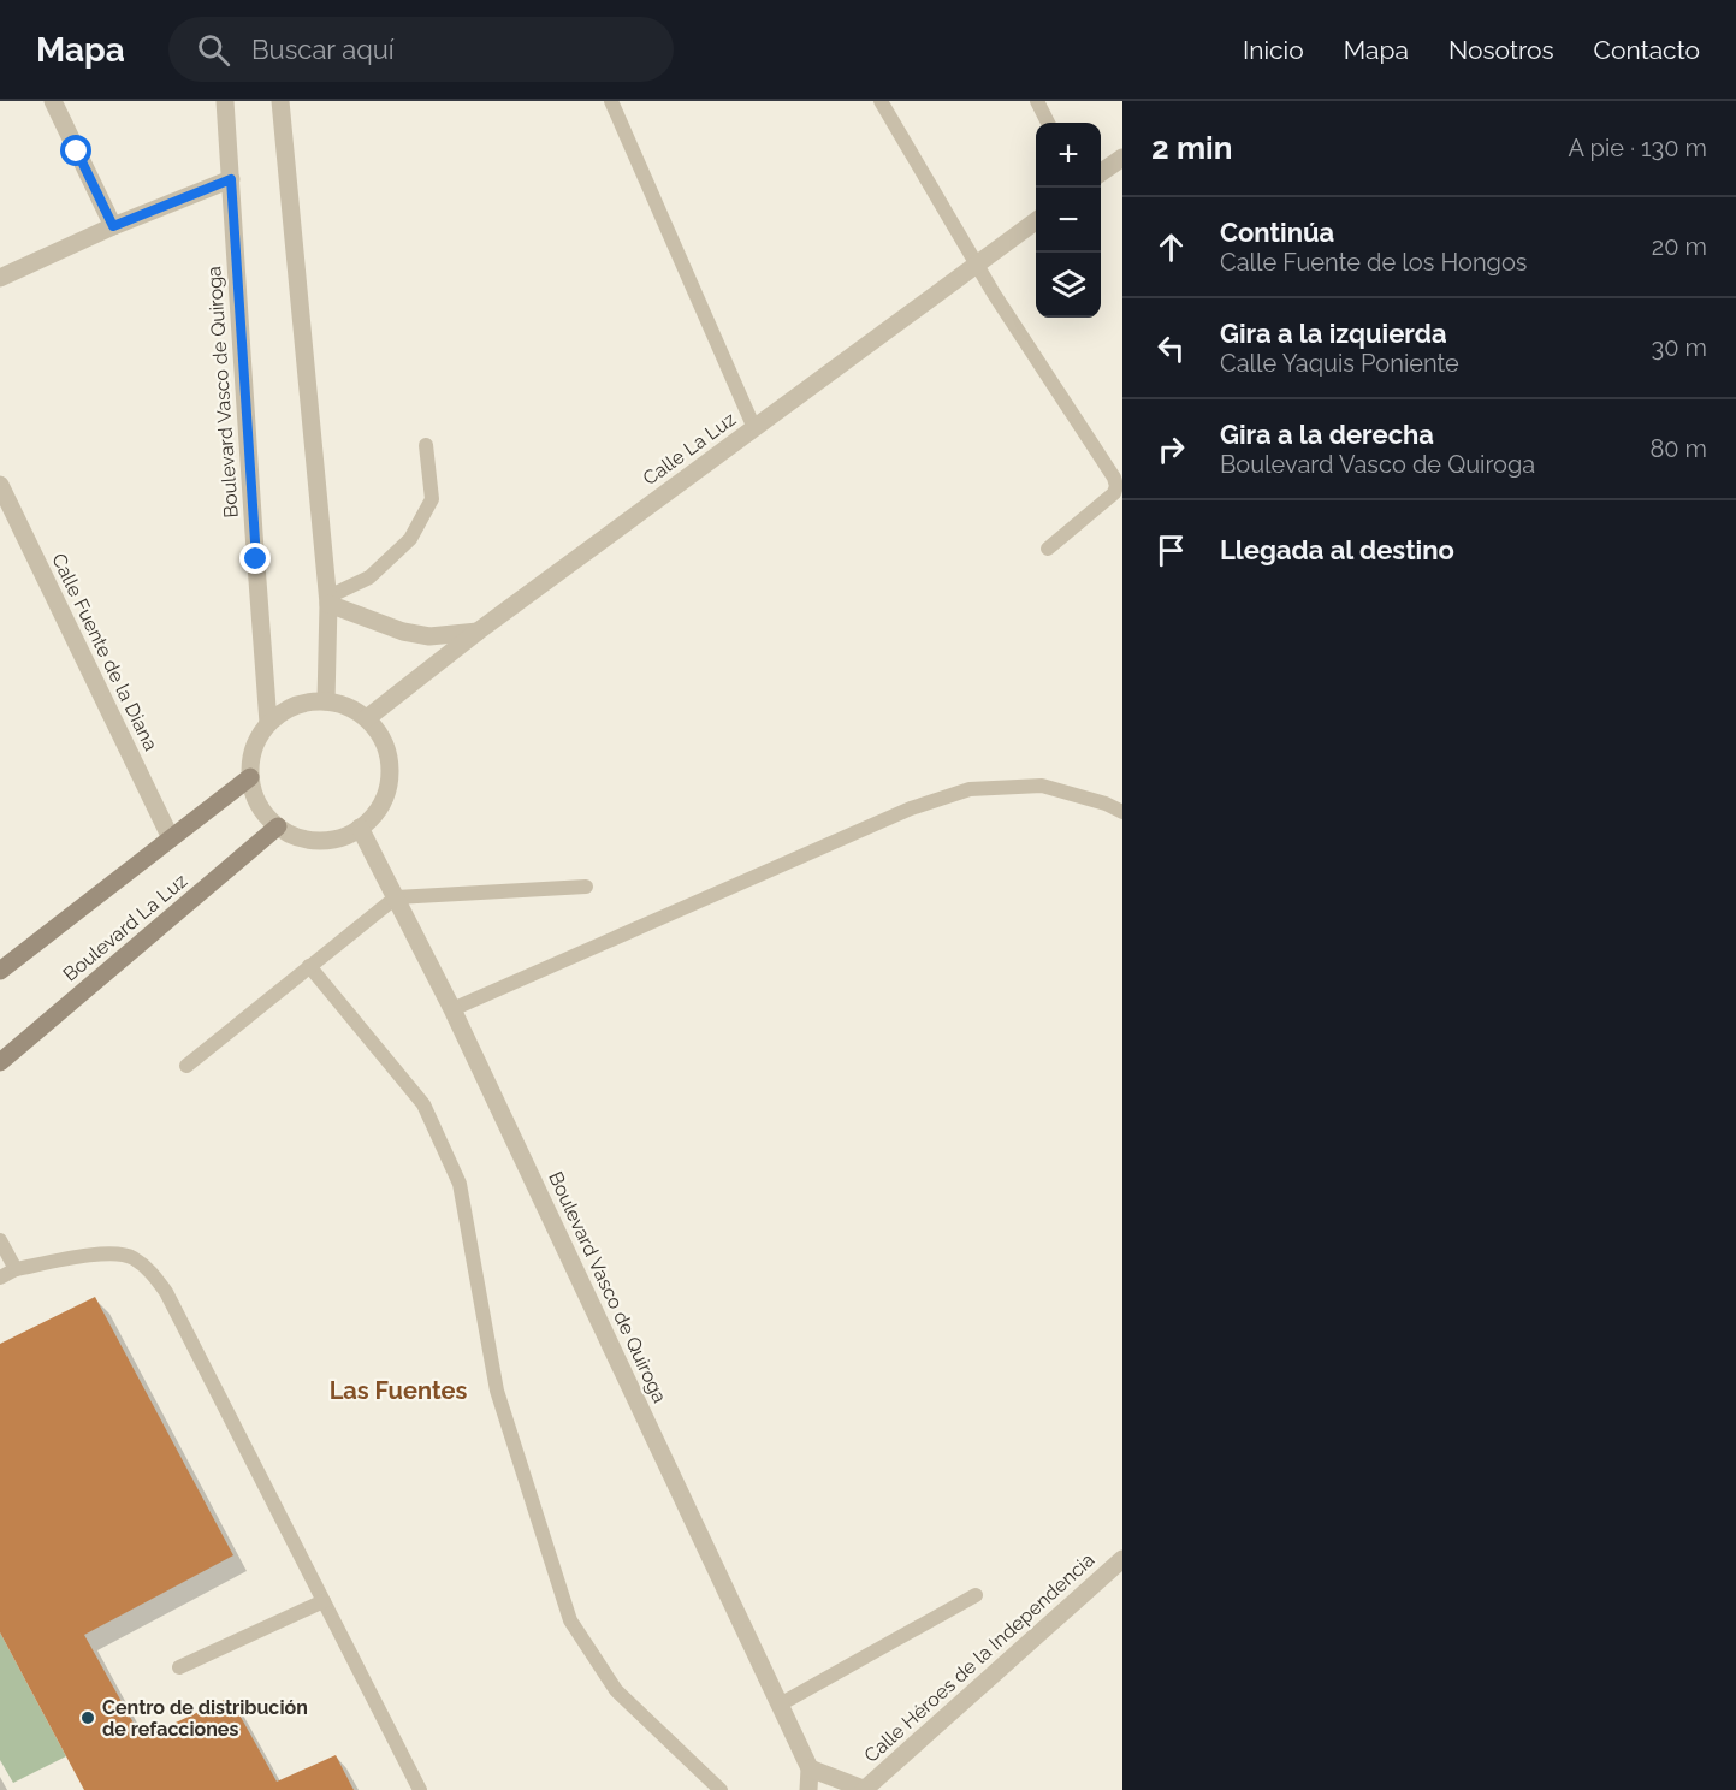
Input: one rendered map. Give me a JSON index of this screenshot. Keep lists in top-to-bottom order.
{
  "streets": {
    "main road": ["Boulevard La Luz"],
    "street": [
      "Boulevard Vasco de Quiroga",
      "Calle La Luz",
      "Calle Fuente de la Diana",
      "Calle Héroes de la Independencia"
    ]
  },
  "crossings": [
    ["Boulevard Vasco de Quiroga", "Calle La Luz"],
    ["Boulevard Vasco de Quiroga", "Boulevard La Luz"],
    ["Calle La Luz", "Boulevard La Luz"],
    ["Calle Fuente de la Diana", "Boulevard La Luz"]
  ],
  "districts": ["Las Fuentes"],
  "places": ["Centro de distribución de refacciones"],
  "page": {
    "header": "Mapa",
    "search": "Buscar aquí",
    "nav": [
      "Inicio",
      "Mapa",
      "Nosotros",
      "Contacto"
    ],
    "heading": ["2 min", "A pie · 130 m"],
    "map_buttons": ["+", "−"],
    "list": [
      ["Continúa", "Calle Fuente de los Hongos", "20 m"],
      ["Gira a la izquierda", "Calle Yaquis Poniente", "30 m"],
      ["Gira a la derecha", "Boulevard Vasco de Quiroga", "80 m"],
      "Llegada al destino"
    ]
  }
}
